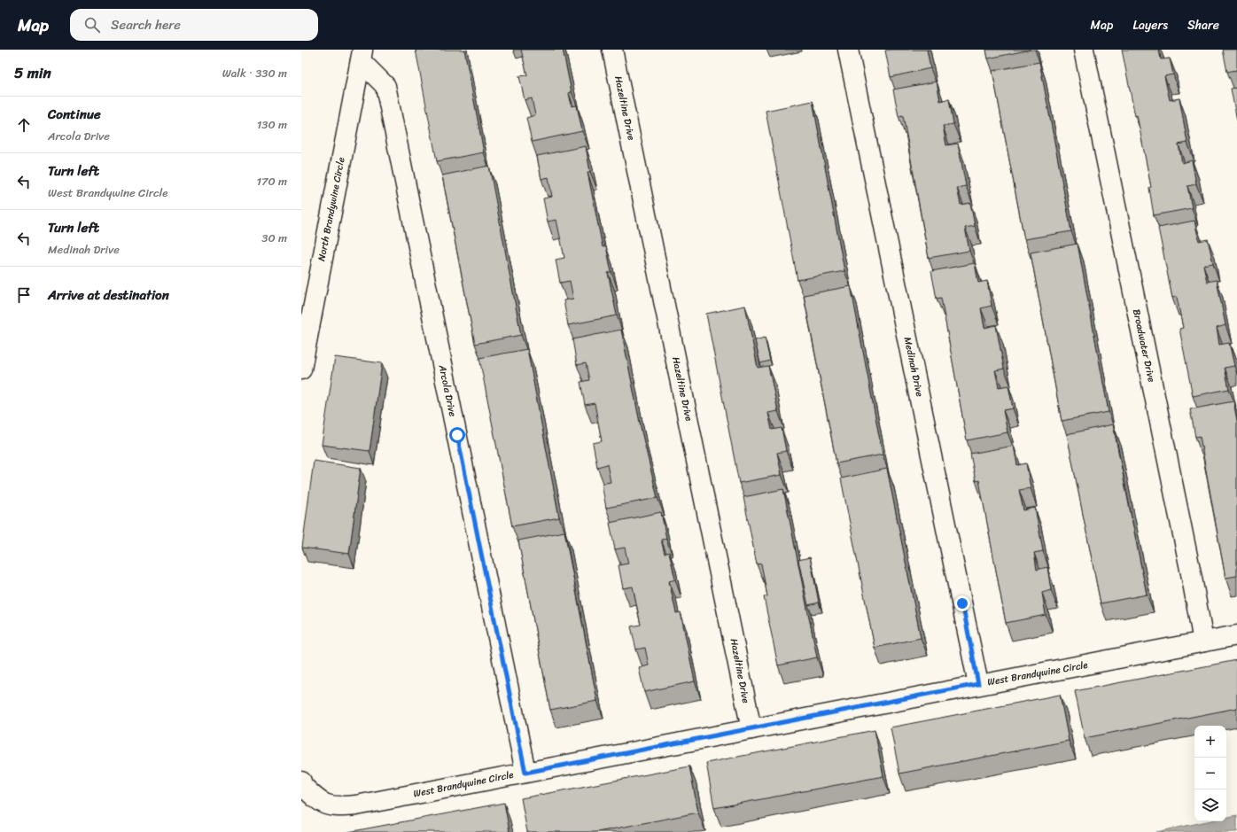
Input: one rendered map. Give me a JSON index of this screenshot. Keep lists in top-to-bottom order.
{
  "streets": {
    "street": [
      "Hazeltine Drive",
      "North Brandywine Circle",
      "Broadwater Drive",
      "Medinah Drive",
      "Arcola Drive",
      "West Brandywine Circle"
    ]
  },
  "crossings": [
    ["Hazeltine Drive", "West Brandywine Circle"],
    ["North Brandywine Circle", "Arcola Drive"],
    ["Broadwater Drive", "West Brandywine Circle"],
    ["Medinah Drive", "West Brandywine Circle"],
    ["Arcola Drive", "West Brandywine Circle"]
  ],
  "page": {
    "header": "Map",
    "search": "Search here",
    "nav": ["Map", "Layers", "Share"],
    "heading": ["5 min", "Walk · 330 m"],
    "list": [
      ["Continue", "Arcola Drive", "130 m"],
      ["Turn left", "West Brandywine Circle", "170 m"],
      ["Turn left", "Medinah Drive", "30 m"],
      "Arrive at destination"
    ],
    "map_buttons": ["+", "−"]
  }
}
